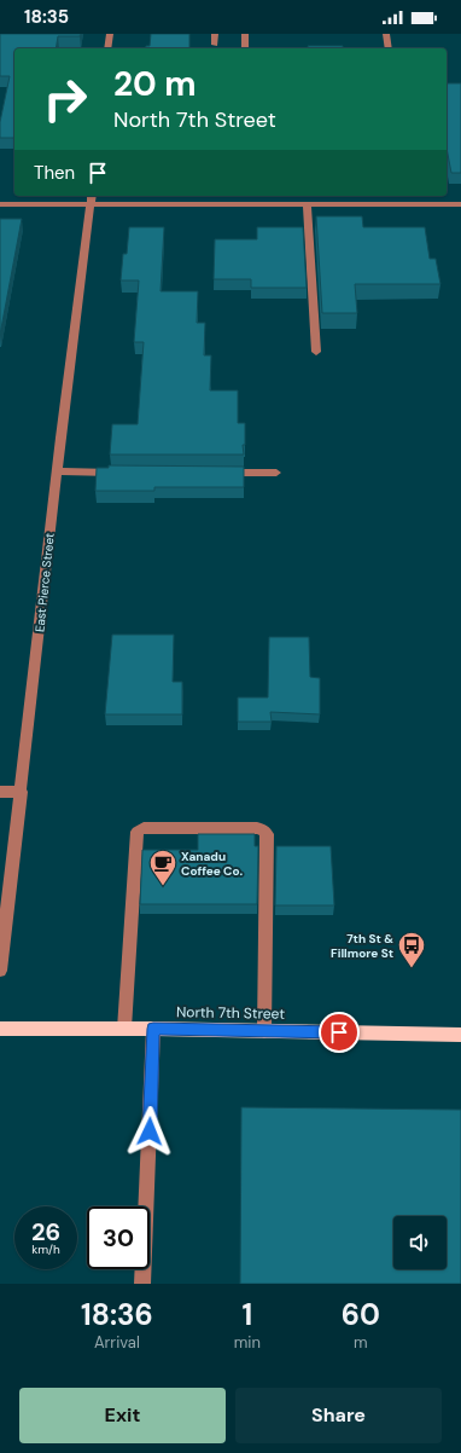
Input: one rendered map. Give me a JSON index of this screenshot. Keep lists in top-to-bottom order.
{
  "streets": {
    "main road": ["North 7th Street"],
    "street": ["East Pierce Street"]
  },
  "places": {
    "cafe": ["Xanadu Coffee Co."],
    "bus stop": ["7th St & Fillmore St"]
  },
  "page": {
    "status": "18:35",
    "turn": ["20 m", "North 7th Street"],
    "then": "Then",
    "speed": "26 km/h",
    "limit": "30",
    "eta": [
      "18:36",
      "Arrival",
      "1",
      "min",
      "60",
      "m"
    ],
    "buttons": ["Exit", "Share"]
  }
}
